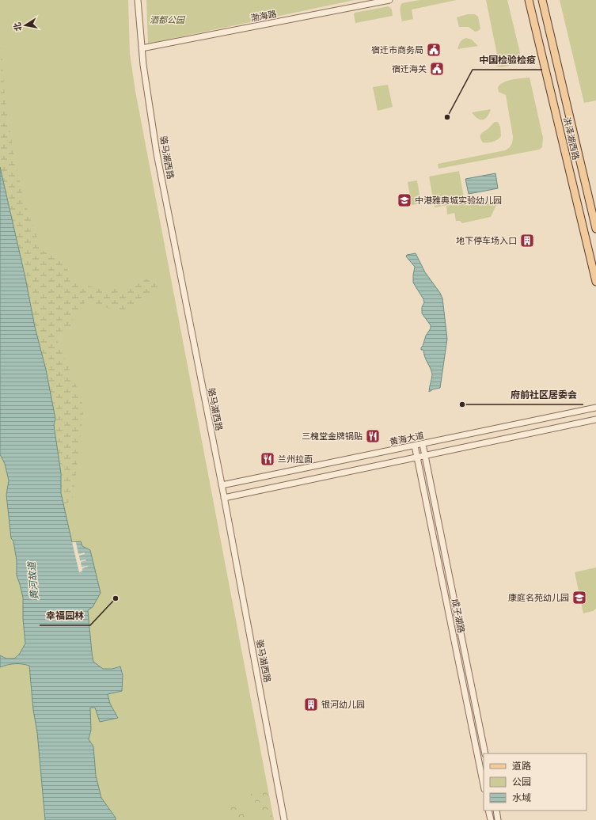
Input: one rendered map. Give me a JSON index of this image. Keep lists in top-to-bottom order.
{
  "streets": {
    "main road": ["洪泽湖西路"],
    "street": [
      "渤海路",
      "骆马湖西路",
      "黄海大道",
      "成子湖路"
    ]
  },
  "crossings": [
    ["渤海路", "骆马湖西路"],
    ["骆马湖西路", "黄海大道"],
    ["黄海大道", "成子湖路"]
  ],
  "water": ["黄河故道"],
  "parks": ["酒都公园"],
  "places": {
    "public building": ["宿迁市商务局", "宿迁海关"],
    "other": ["中国检验检疫", "府前社区居委会", "幸福园林"],
    "school or university": ["中港雅典城实验幼儿园", "康庭名苑幼儿园"],
    "building": ["地下停车场入口", "银河幼儿园"],
    "restaurant": ["三槐堂金牌锅贴", "兰州拉面"]
  },
  "legend": ["道路", "公园", "水域"],
  "north": "left"
}
